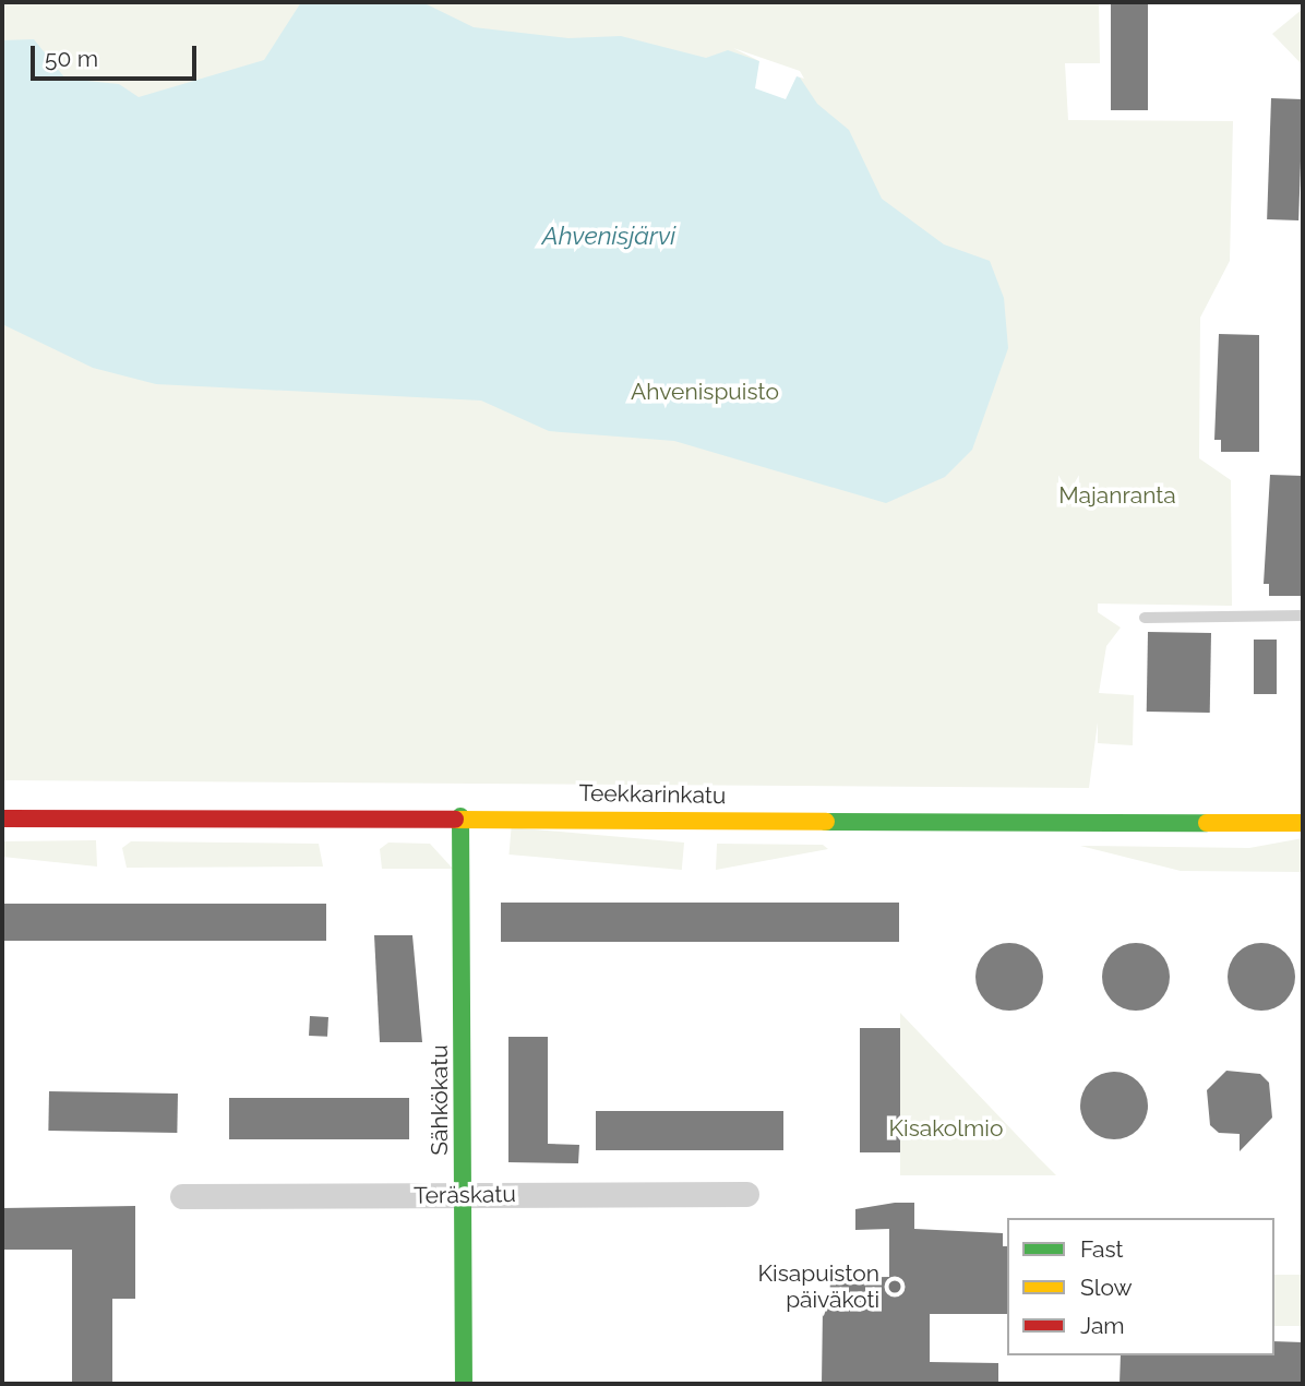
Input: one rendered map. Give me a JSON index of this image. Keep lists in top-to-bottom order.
{
  "streets": {
    "street": ["Teekkarinkatu", "Sähkökatu", "Teräskatu"]
  },
  "crossings": [
    ["Teekkarinkatu", "Sähkökatu"],
    ["Sähkökatu", "Teräskatu"]
  ],
  "water": ["Ahvenisjärvi"],
  "parks": ["Ahvenispuisto", "Majanranta", "Kisakolmio"],
  "places": ["Kisapuiston päiväkoti"],
  "legend": ["Fast", "Slow", "Jam"],
  "scale_bar": "50 m"
}
